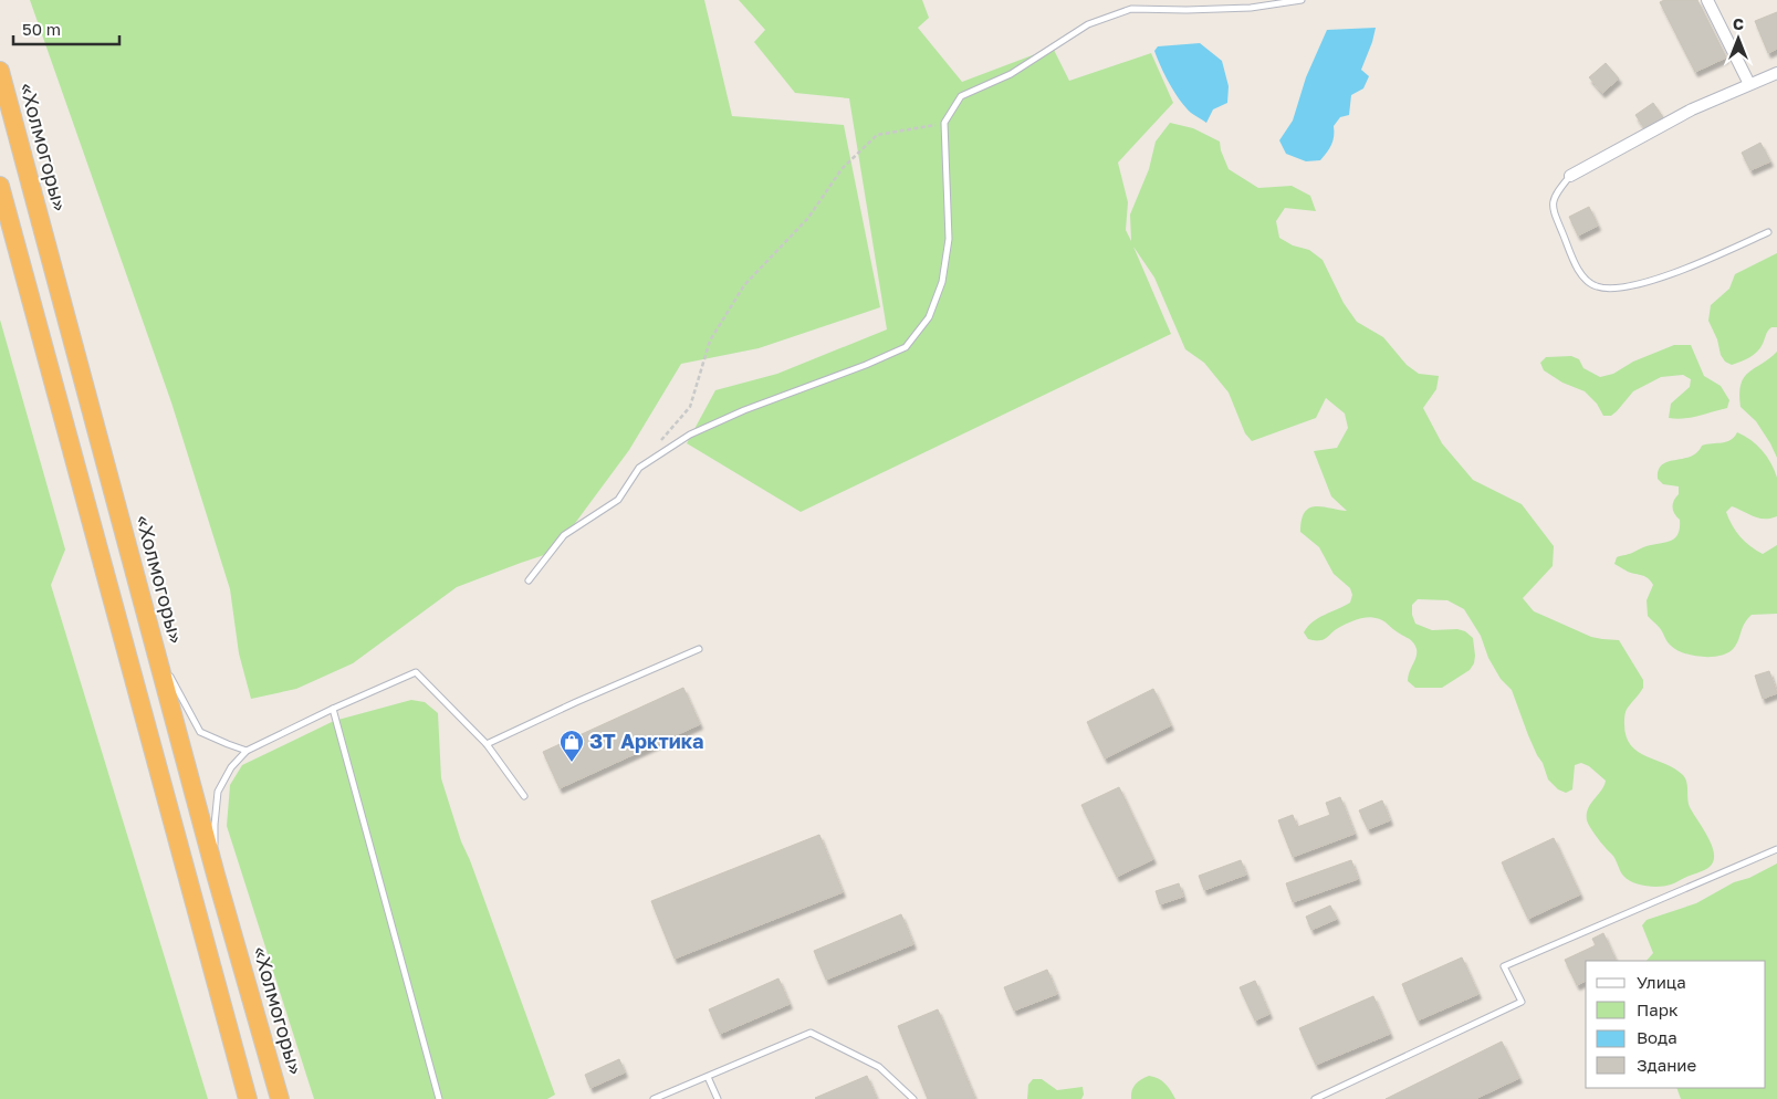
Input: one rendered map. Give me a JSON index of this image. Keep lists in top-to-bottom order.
{
  "streets": {
    "highway": ["«Холмогоры»"]
  },
  "places": {
    "shop": ["ЗТ Арктика"]
  },
  "legend": [
    "Улица",
    "Парк",
    "Вода",
    "Здание"
  ],
  "scale_bar": "50 m",
  "north": "top"
}
